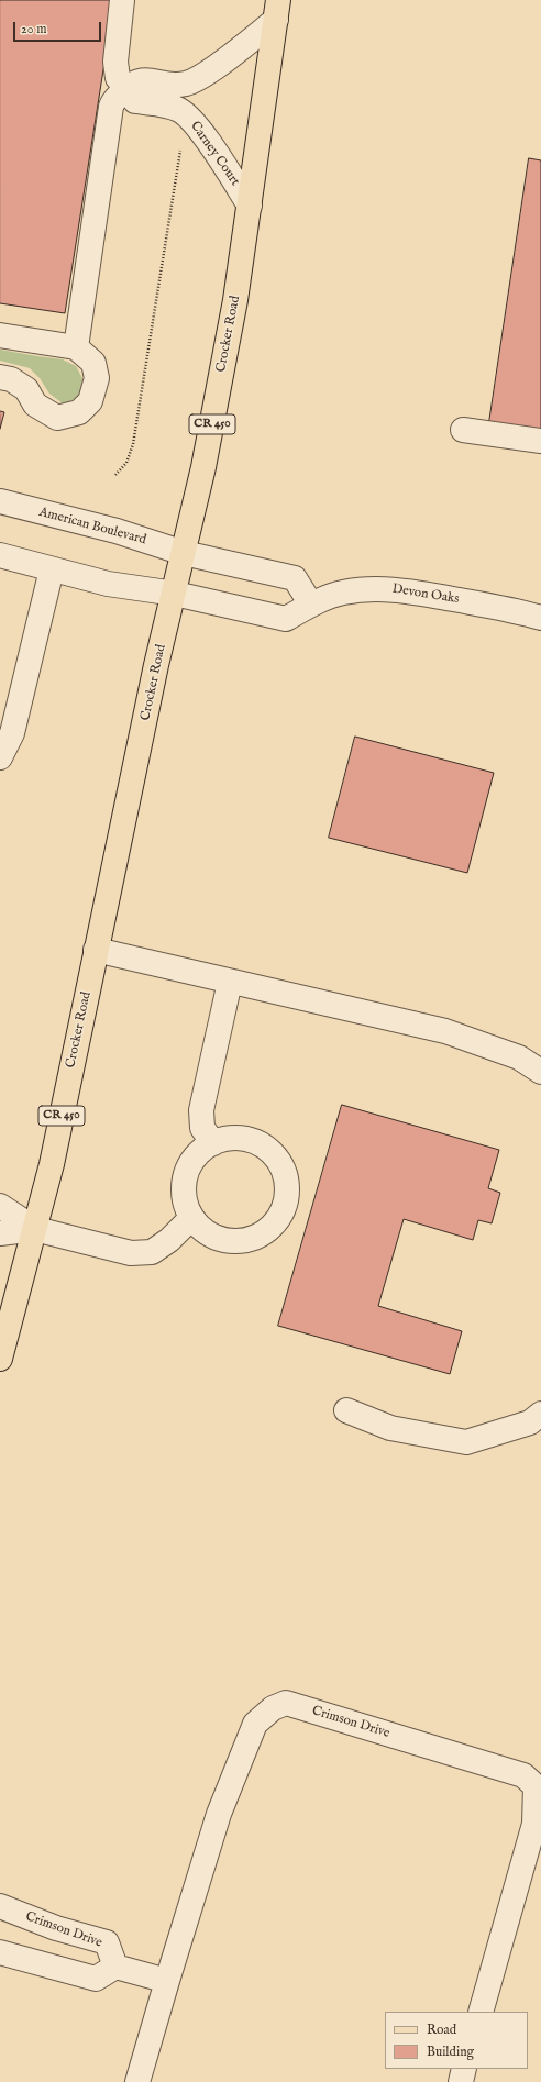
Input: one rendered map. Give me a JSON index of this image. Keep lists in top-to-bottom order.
{
  "streets": {
    "main road": ["Crocker Road", "CR 450"],
    "street": [
      "Carney Court",
      "American Boulevard",
      "Devon Oaks",
      "Crimson Drive"
    ]
  },
  "crossings": [
    ["Carney Court", "Crocker Road"],
    ["Crocker Road", "American Boulevard"],
    ["Crocker Road", "Devon Oaks"]
  ],
  "legend": ["Road", "Building"],
  "scale_bar": "20 m"
}
